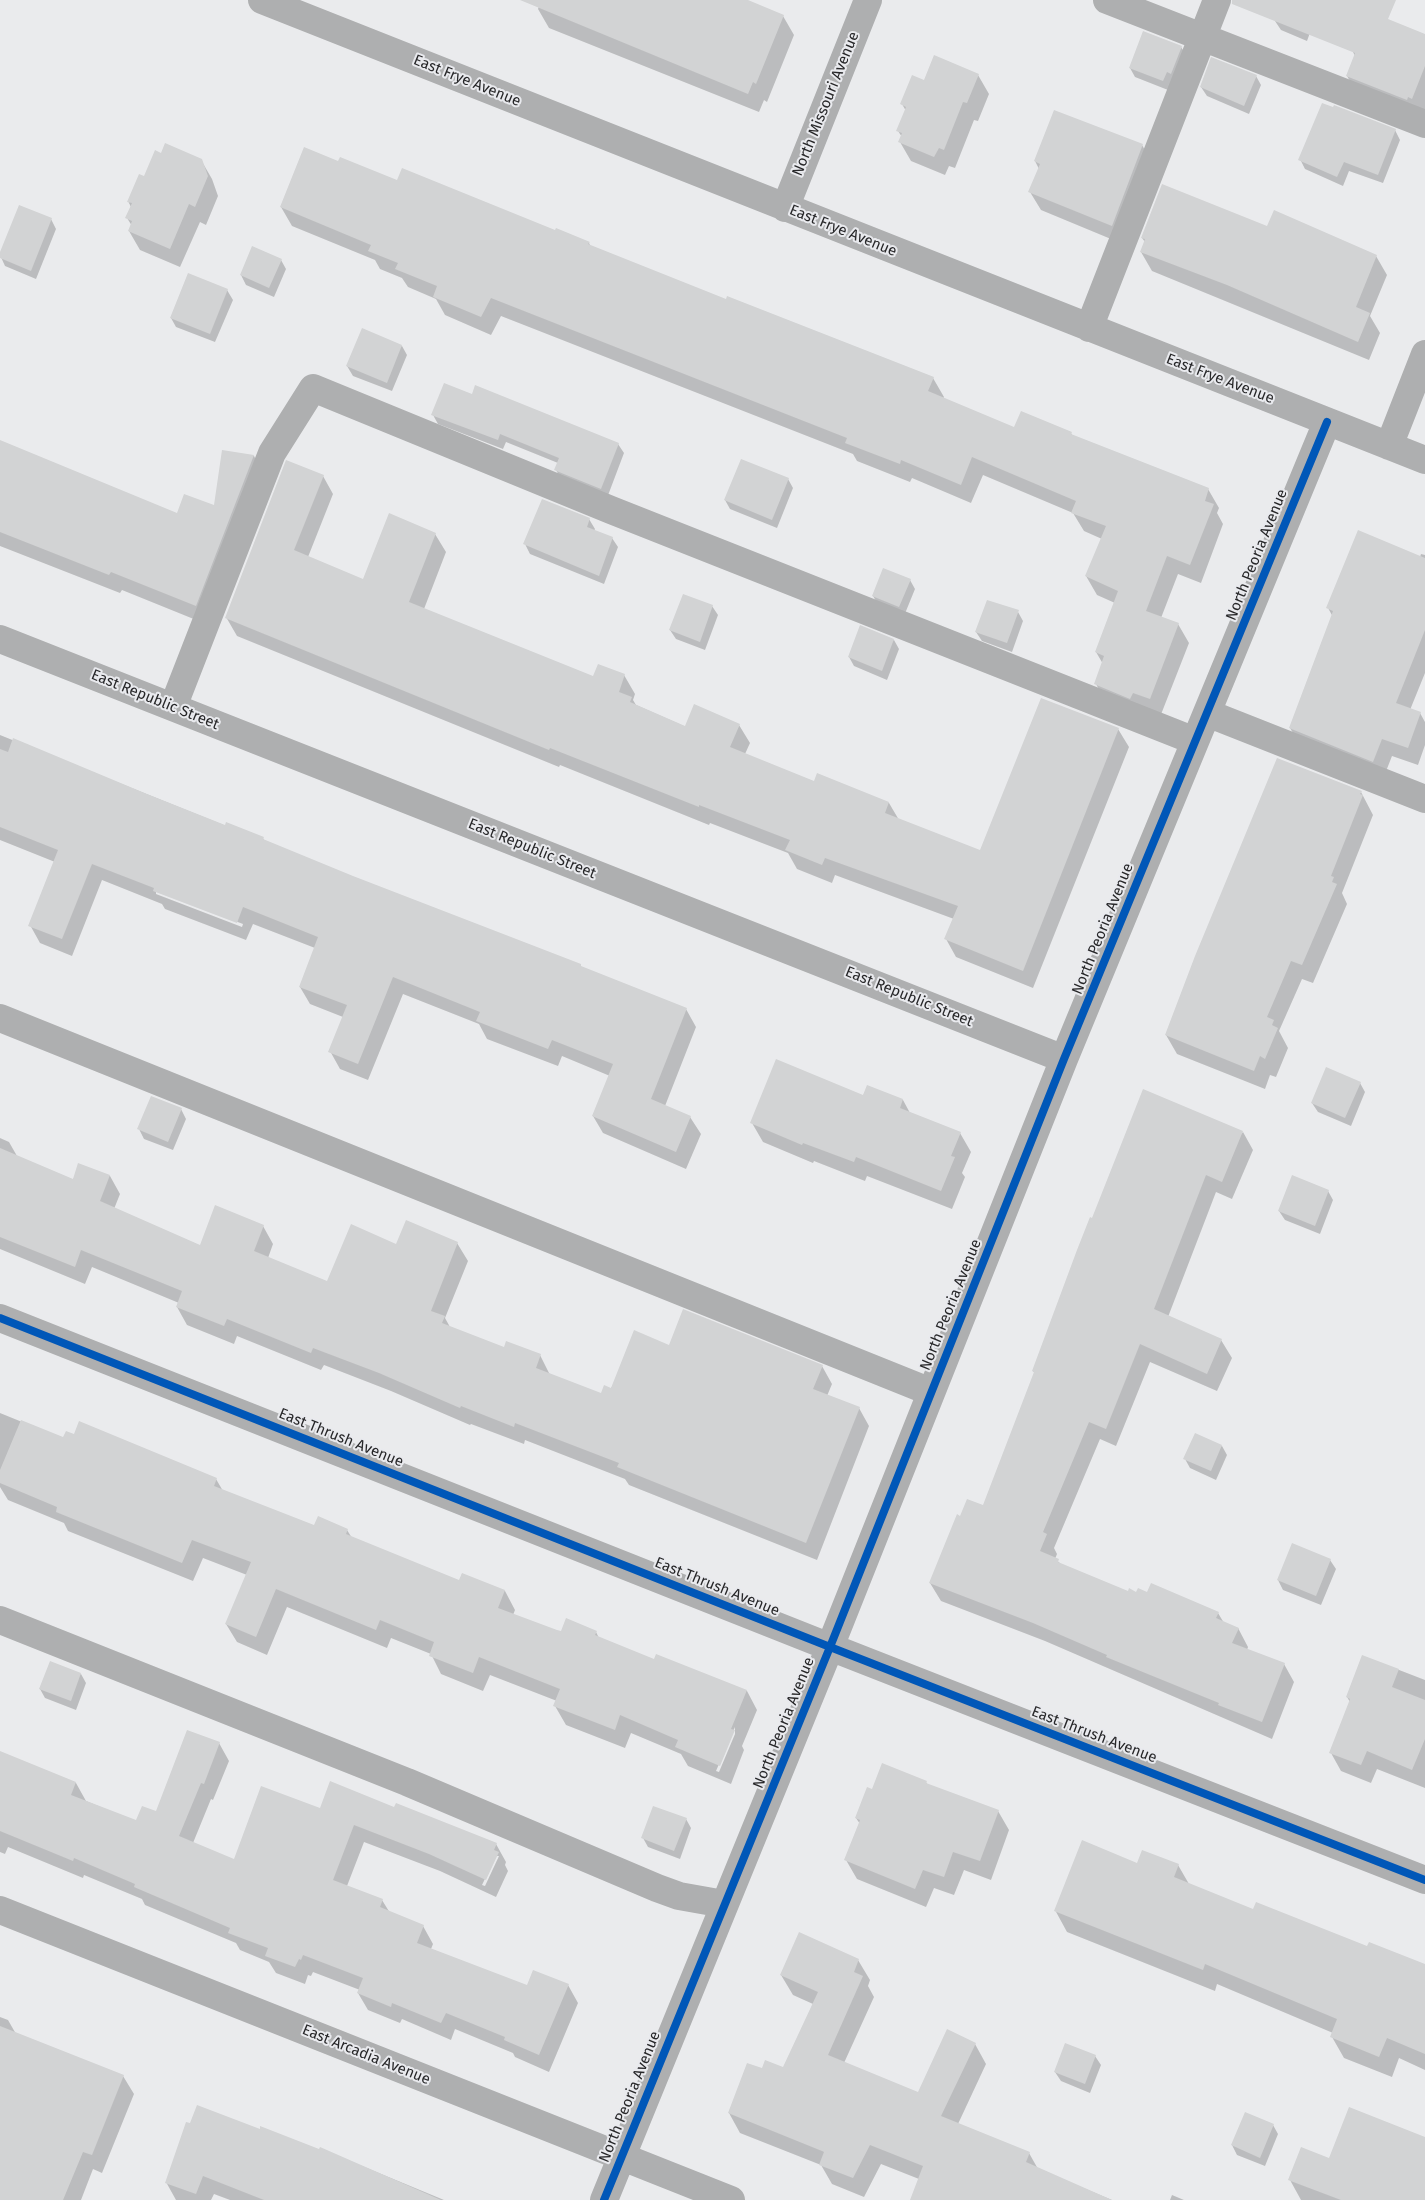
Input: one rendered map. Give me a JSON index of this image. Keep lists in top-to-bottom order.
{
  "streets": {
    "street": [
      "East Frye Avenue",
      "North Missouri Avenue",
      "North Peoria Avenue",
      "East Republic Street",
      "East Thrush Avenue",
      "East Arcadia Avenue"
    ]
  },
  "crossings": [
    ["East Frye Avenue", "North Missouri Avenue"],
    ["East Frye Avenue", "North Peoria Avenue"],
    ["North Peoria Avenue", "East Republic Street"],
    ["North Peoria Avenue", "East Thrush Avenue"],
    ["North Peoria Avenue", "East Arcadia Avenue"]
  ]
}
